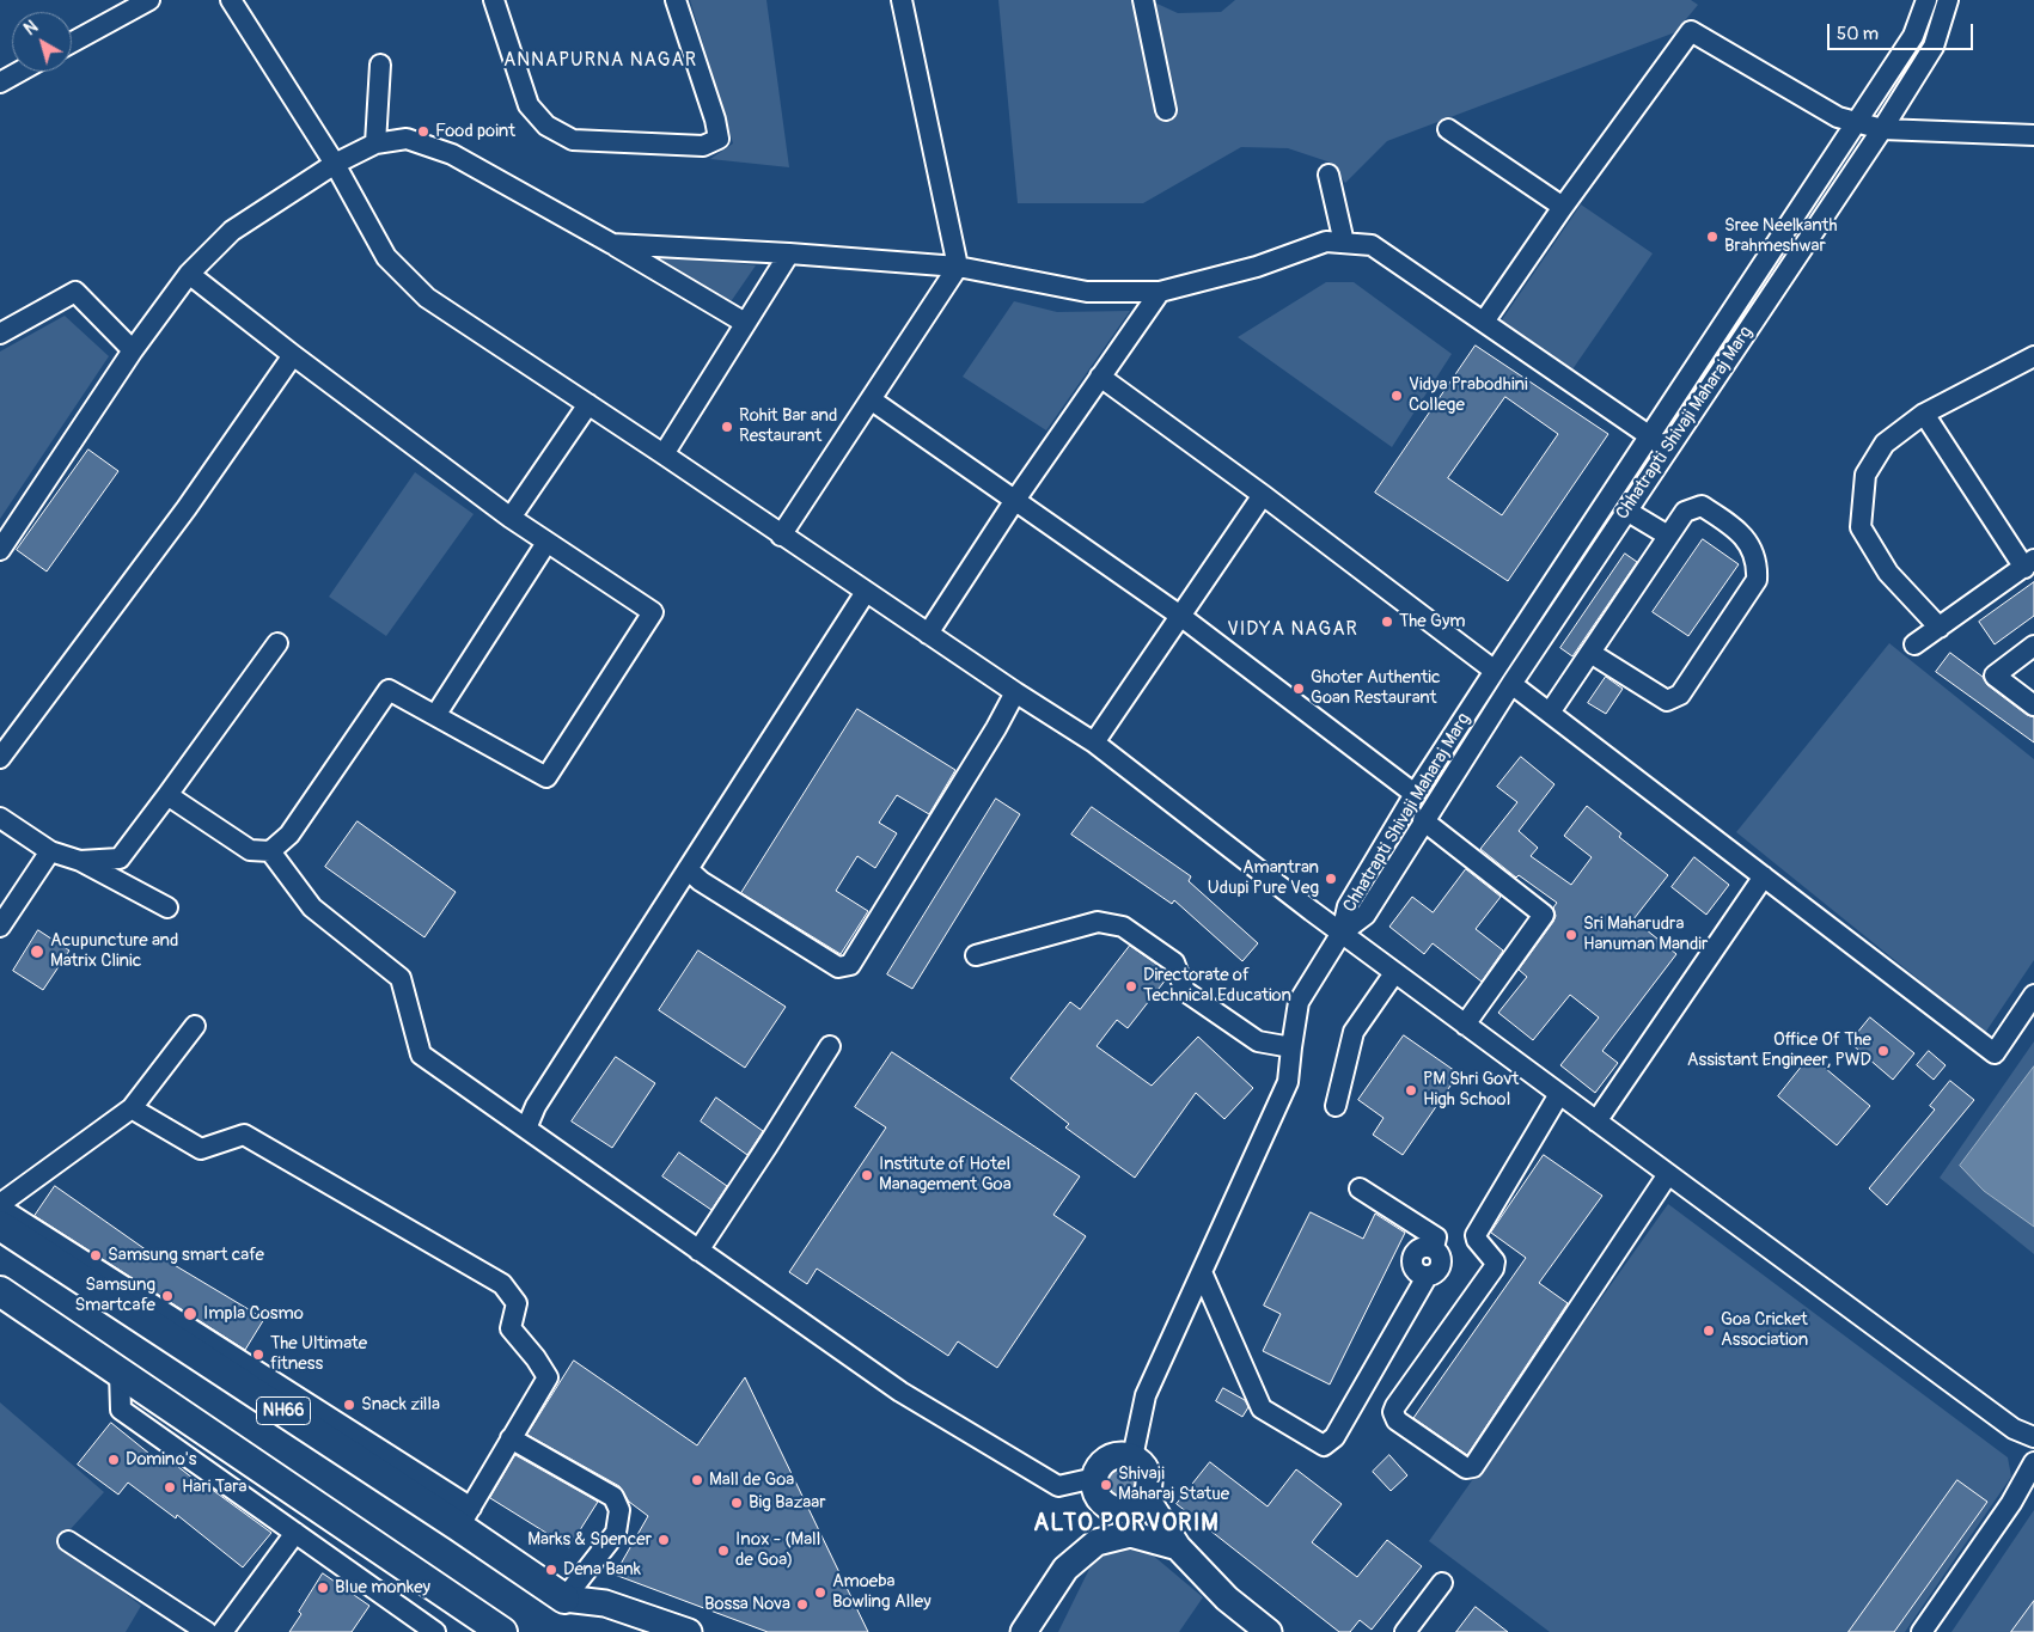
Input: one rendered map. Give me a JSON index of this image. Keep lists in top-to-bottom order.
{
  "streets": {
    "highway": ["NH66"],
    "street": ["Chhatrapti Shivaji Maharaj Marg"]
  },
  "districts": ["ANNAPURNA NAGAR", "VIDYA NAGAR", "ALTO PORVORIM"],
  "places": [
    "Food point",
    "Sree Neelkanth Brahmeshwar",
    "Vidya Prabodhini College",
    "Rohit Bar and Restaurant",
    "The Gym",
    "Ghoter Authentic Goan Restaurant",
    "Amantran Udupi Pure Veg",
    "Sri Maharudra Hanuman Mandir",
    "Acupuncture and Matrix Clinic",
    "Directorate of Technical Education",
    "Office Of The Assistant Engineer, PWD",
    "PM Shri Govt High School",
    "Institute of Hotel Management Goa",
    "Samsung smart cafe",
    "Samsung Smartcafe",
    "Impla Cosmo",
    "Goa Cricket Association",
    "The Ultimate fitness",
    "Snack zilla",
    "Domino's",
    "Mall de Goa",
    "Shivaji Maharaj Statue",
    "Hari Tara",
    "Big Bazaar",
    "Marks & Spencer",
    "Inox - (Mall de Goa)",
    "Dena Bank",
    "Blue monkey",
    "Amoeba Bowling Alley",
    "Bossa Nova"
  ],
  "scale_bar": "50 m",
  "north": "top left"
}
